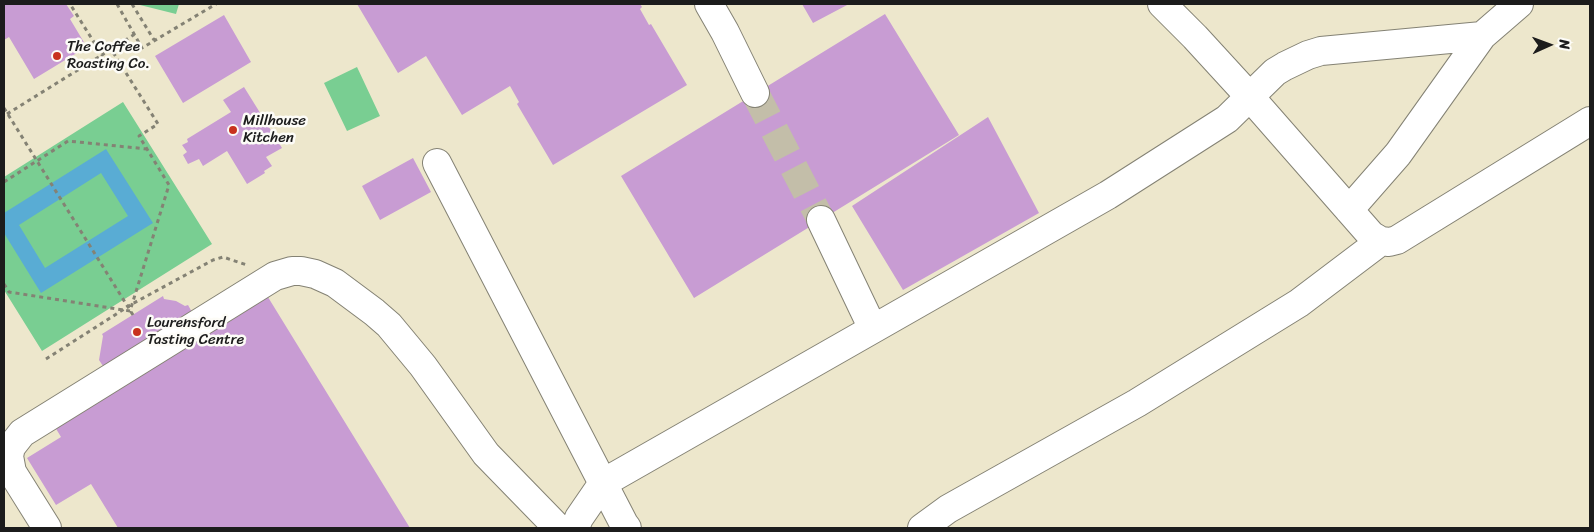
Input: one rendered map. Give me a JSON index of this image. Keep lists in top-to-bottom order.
{
  "places": ["The Coffee Roasting Co.", "Millhouse Kitchen", "Lourensford Tasting Centre"],
  "north": "right"
}
